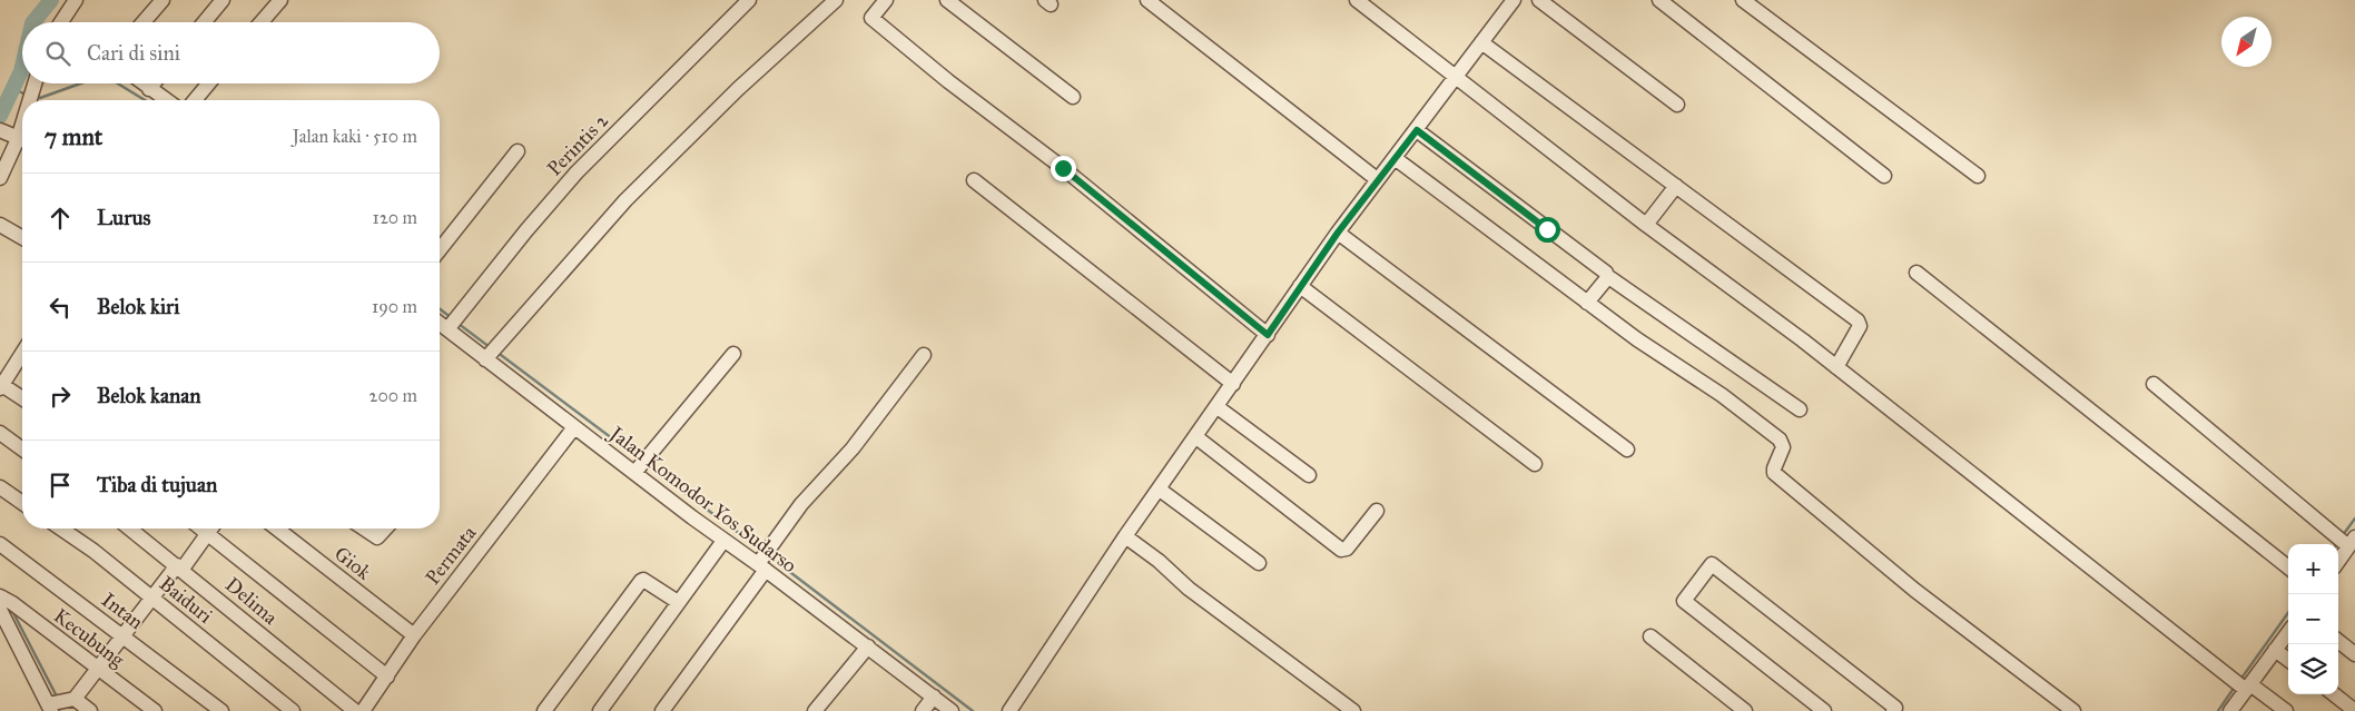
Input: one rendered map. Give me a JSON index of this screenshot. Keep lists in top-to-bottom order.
{
  "streets": {
    "street": [
      "Perintis 2",
      "Jalan Komodor Yos Sudarso",
      "Permata",
      "Giok",
      "Baiduri",
      "Delima",
      "Intan",
      "Kecubung"
    ]
  },
  "crossings": [
    ["Perintis 2", "Jalan Komodor Yos Sudarso"],
    ["Jalan Komodor Yos Sudarso", "Permata"],
    ["Permata", "Giok"]
  ],
  "north": "bottom left",
  "page": {
    "search": "Cari di sini",
    "heading": ["7 mnt", "Jalan kaki · 510 m"],
    "list": [
      ["Lurus", "120 m"],
      ["Belok kiri", "190 m"],
      ["Belok kanan", "200 m"],
      "Tiba di tujuan"
    ],
    "map_buttons": ["+", "−"]
  }
}
